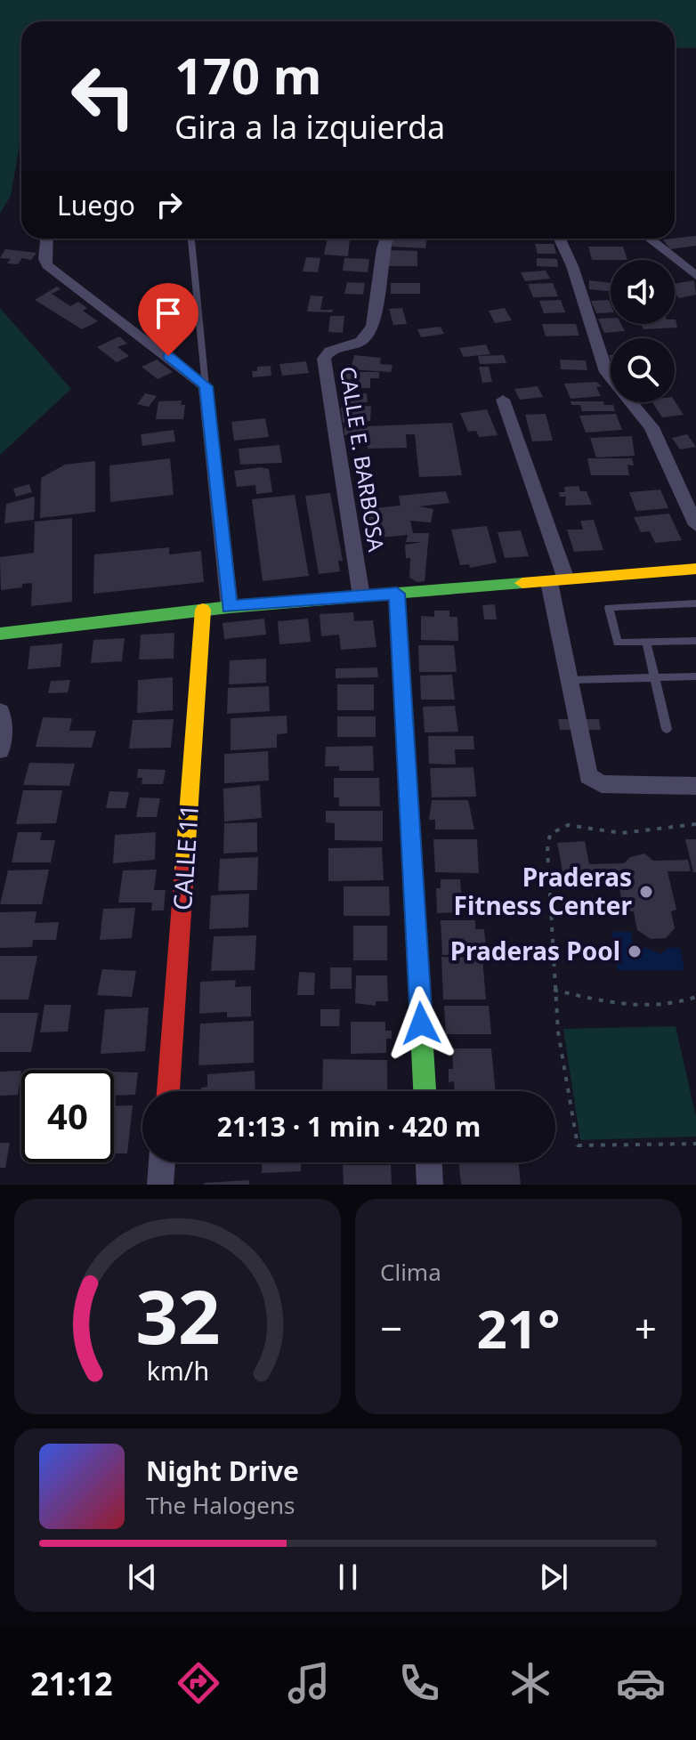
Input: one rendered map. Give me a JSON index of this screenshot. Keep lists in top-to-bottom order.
{
  "streets": {
    "street": ["CALLE E. BARBOSA", "CALLE 11"]
  },
  "places": ["Praderas Fitness Center", "Praderas Pool"],
  "page": {
    "turn": ["170 m", "Gira a la izquierda"],
    "then": "Luego",
    "limit": "40",
    "trip": "21:13 · 1 min · 420 m",
    "tile": "Clima",
    "heat": ["−", "21°", "+"],
    "song": ["Night Drive", "The Halogens"],
    "tabs": "21:12",
    "gauge": ["32", "km/h"]
  }
}
